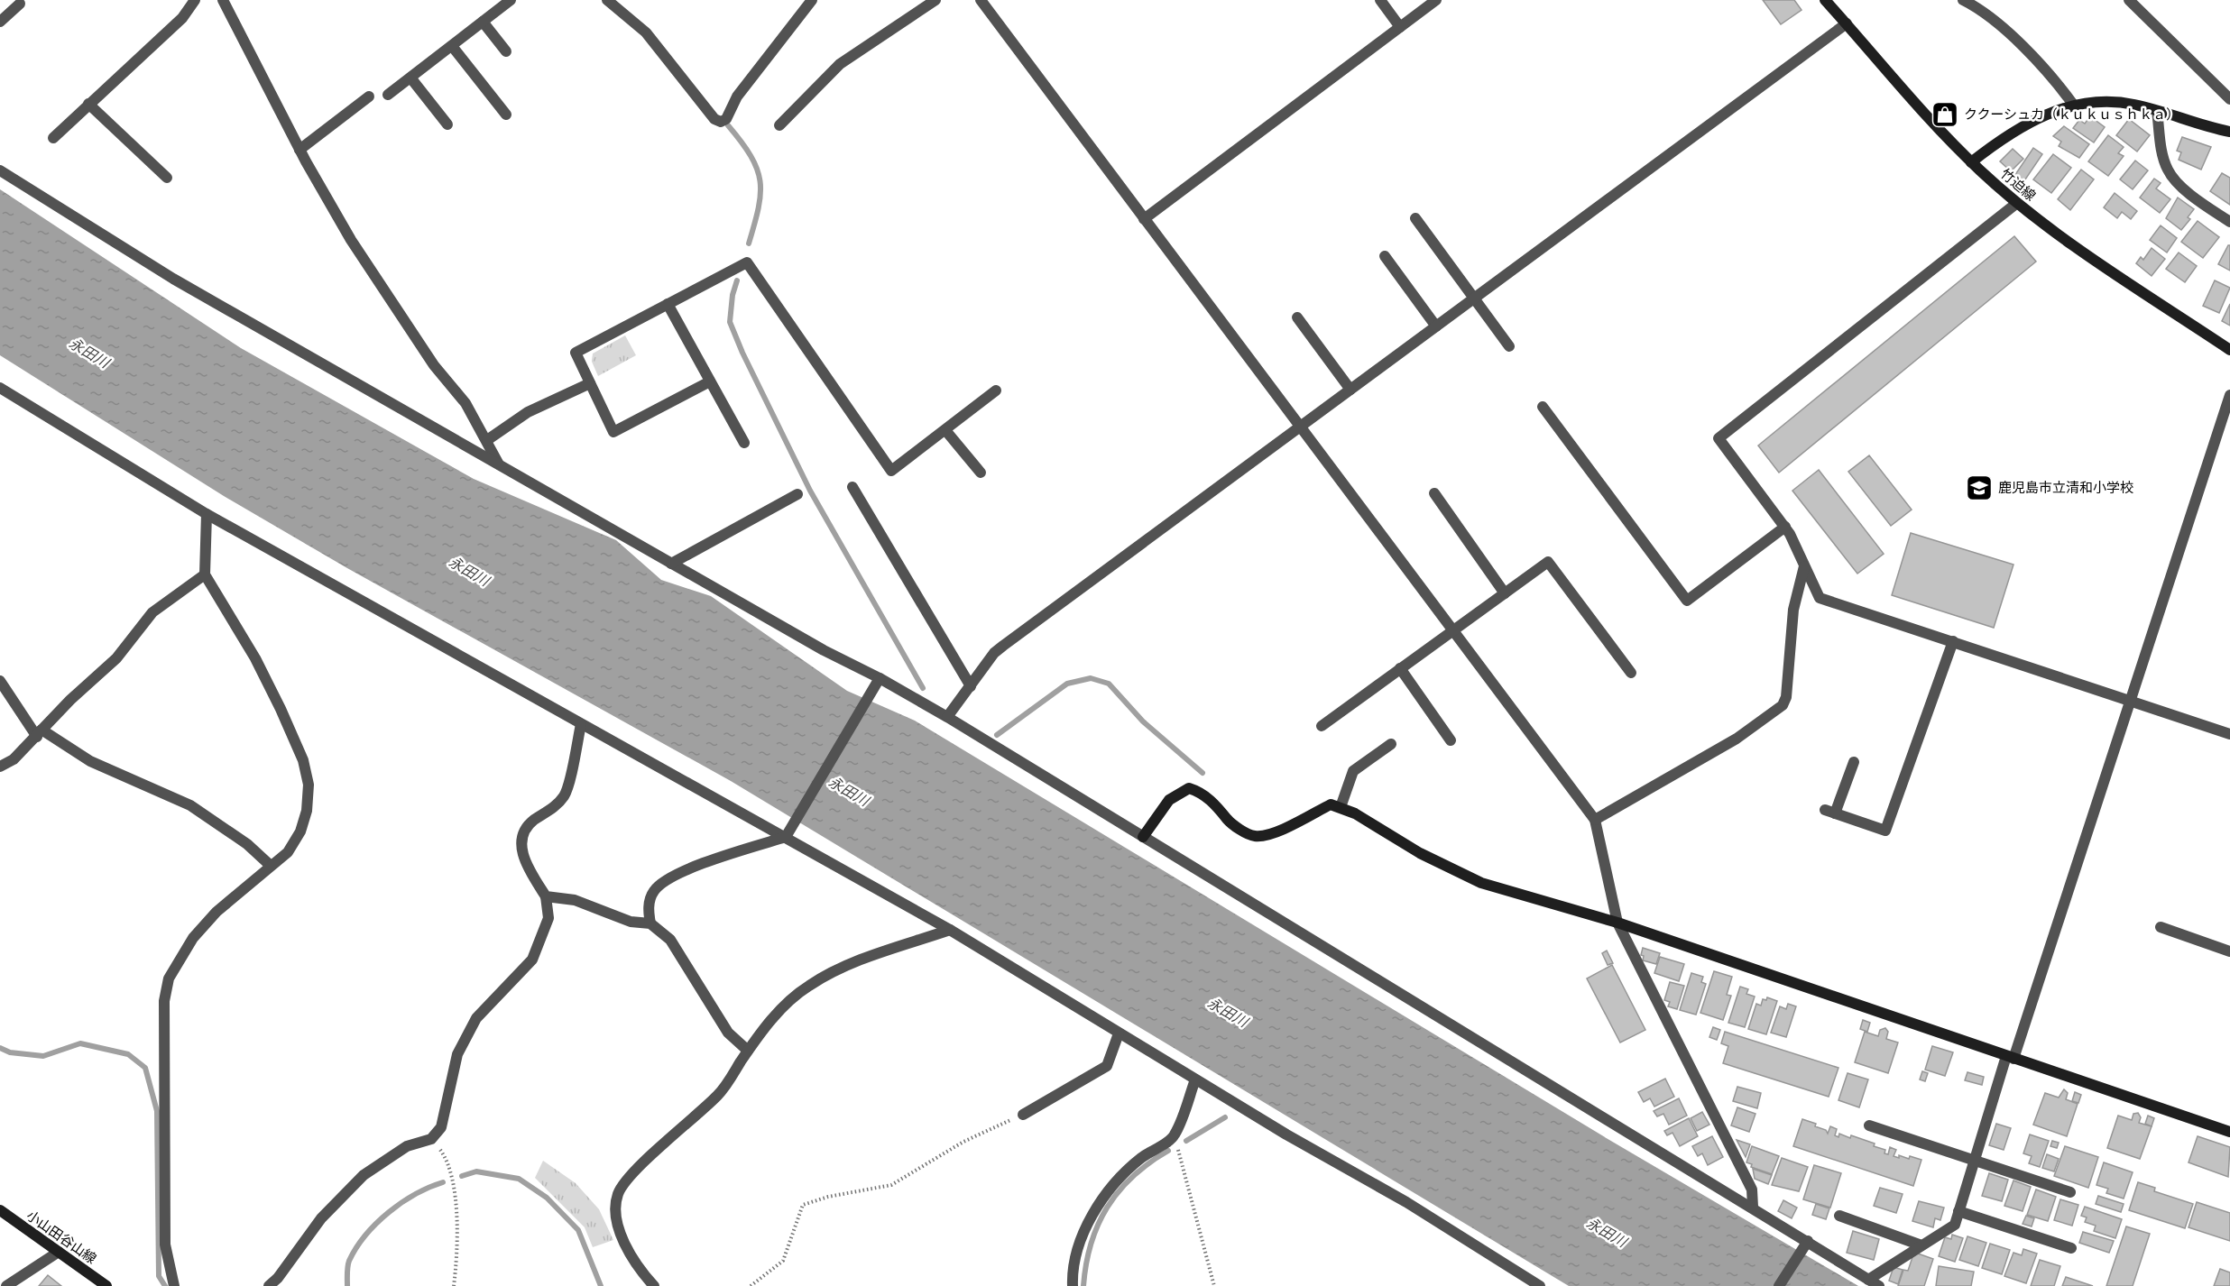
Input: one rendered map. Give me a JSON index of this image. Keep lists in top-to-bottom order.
{
  "streets": {
    "street": ["竹迫線", "小山田谷山線"]
  },
  "water": ["永田川"],
  "places": {
    "shop": ["ククーシュカ（ｋｕｋｕｓｈｋａ）"],
    "school or university": ["鹿児島市立清和小学校"]
  }
}
